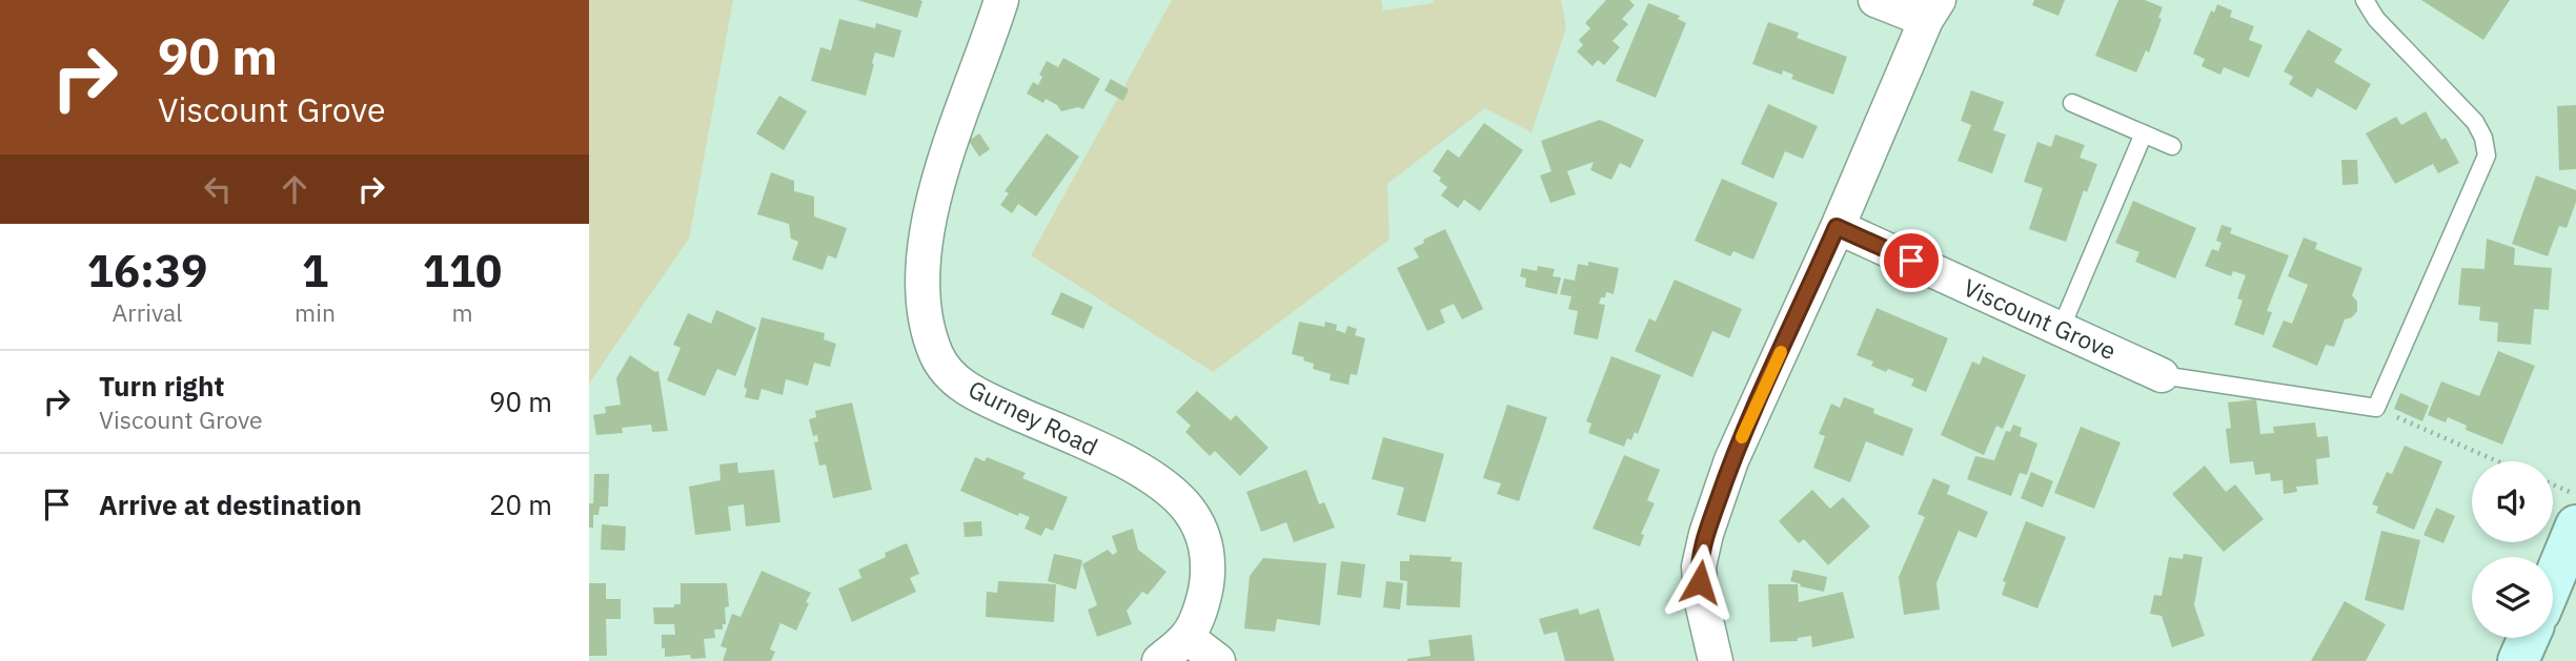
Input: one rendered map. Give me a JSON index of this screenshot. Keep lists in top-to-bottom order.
{
  "streets": {
    "street": ["Viscount Grove", "Gurney Road"]
  },
  "page": {
    "turn": ["90 m", "Viscount Grove"],
    "eta": [
      "16:39",
      "Arrival",
      "1",
      "min",
      "110",
      "m"
    ],
    "list": [
      {
        "name": "Turn right",
        "note": "Viscount Grove",
        "value": "90 m"
      },
      {
        "name": "Arrive at destination",
        "value": "20 m"
      }
    ]
  }
}
